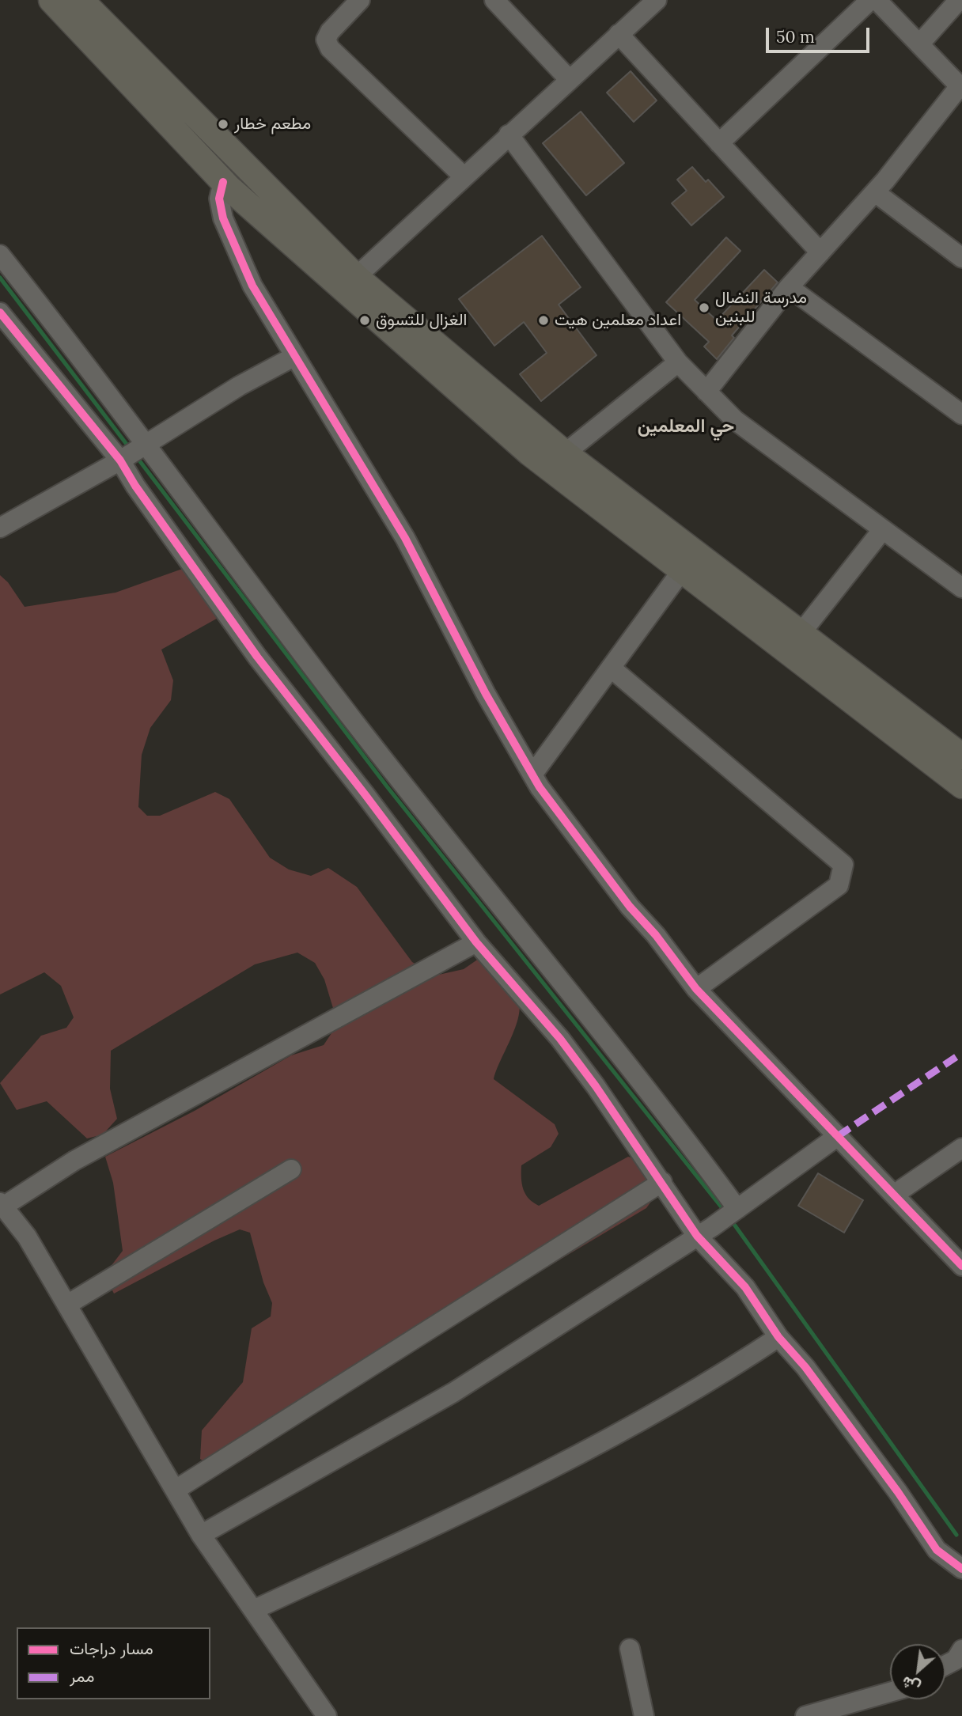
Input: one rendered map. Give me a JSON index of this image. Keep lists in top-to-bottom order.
{
  "districts": ["حي المعلمين"],
  "places": [
    "مطعم خطار",
    "مدرسة النضال للبنين",
    "الغزال للتسوق",
    "اعداد معلمين هيت"
  ],
  "legend": ["مسار دراجات", "ممر"],
  "scale_bar": "50 m",
  "north": "bottom left"
}
